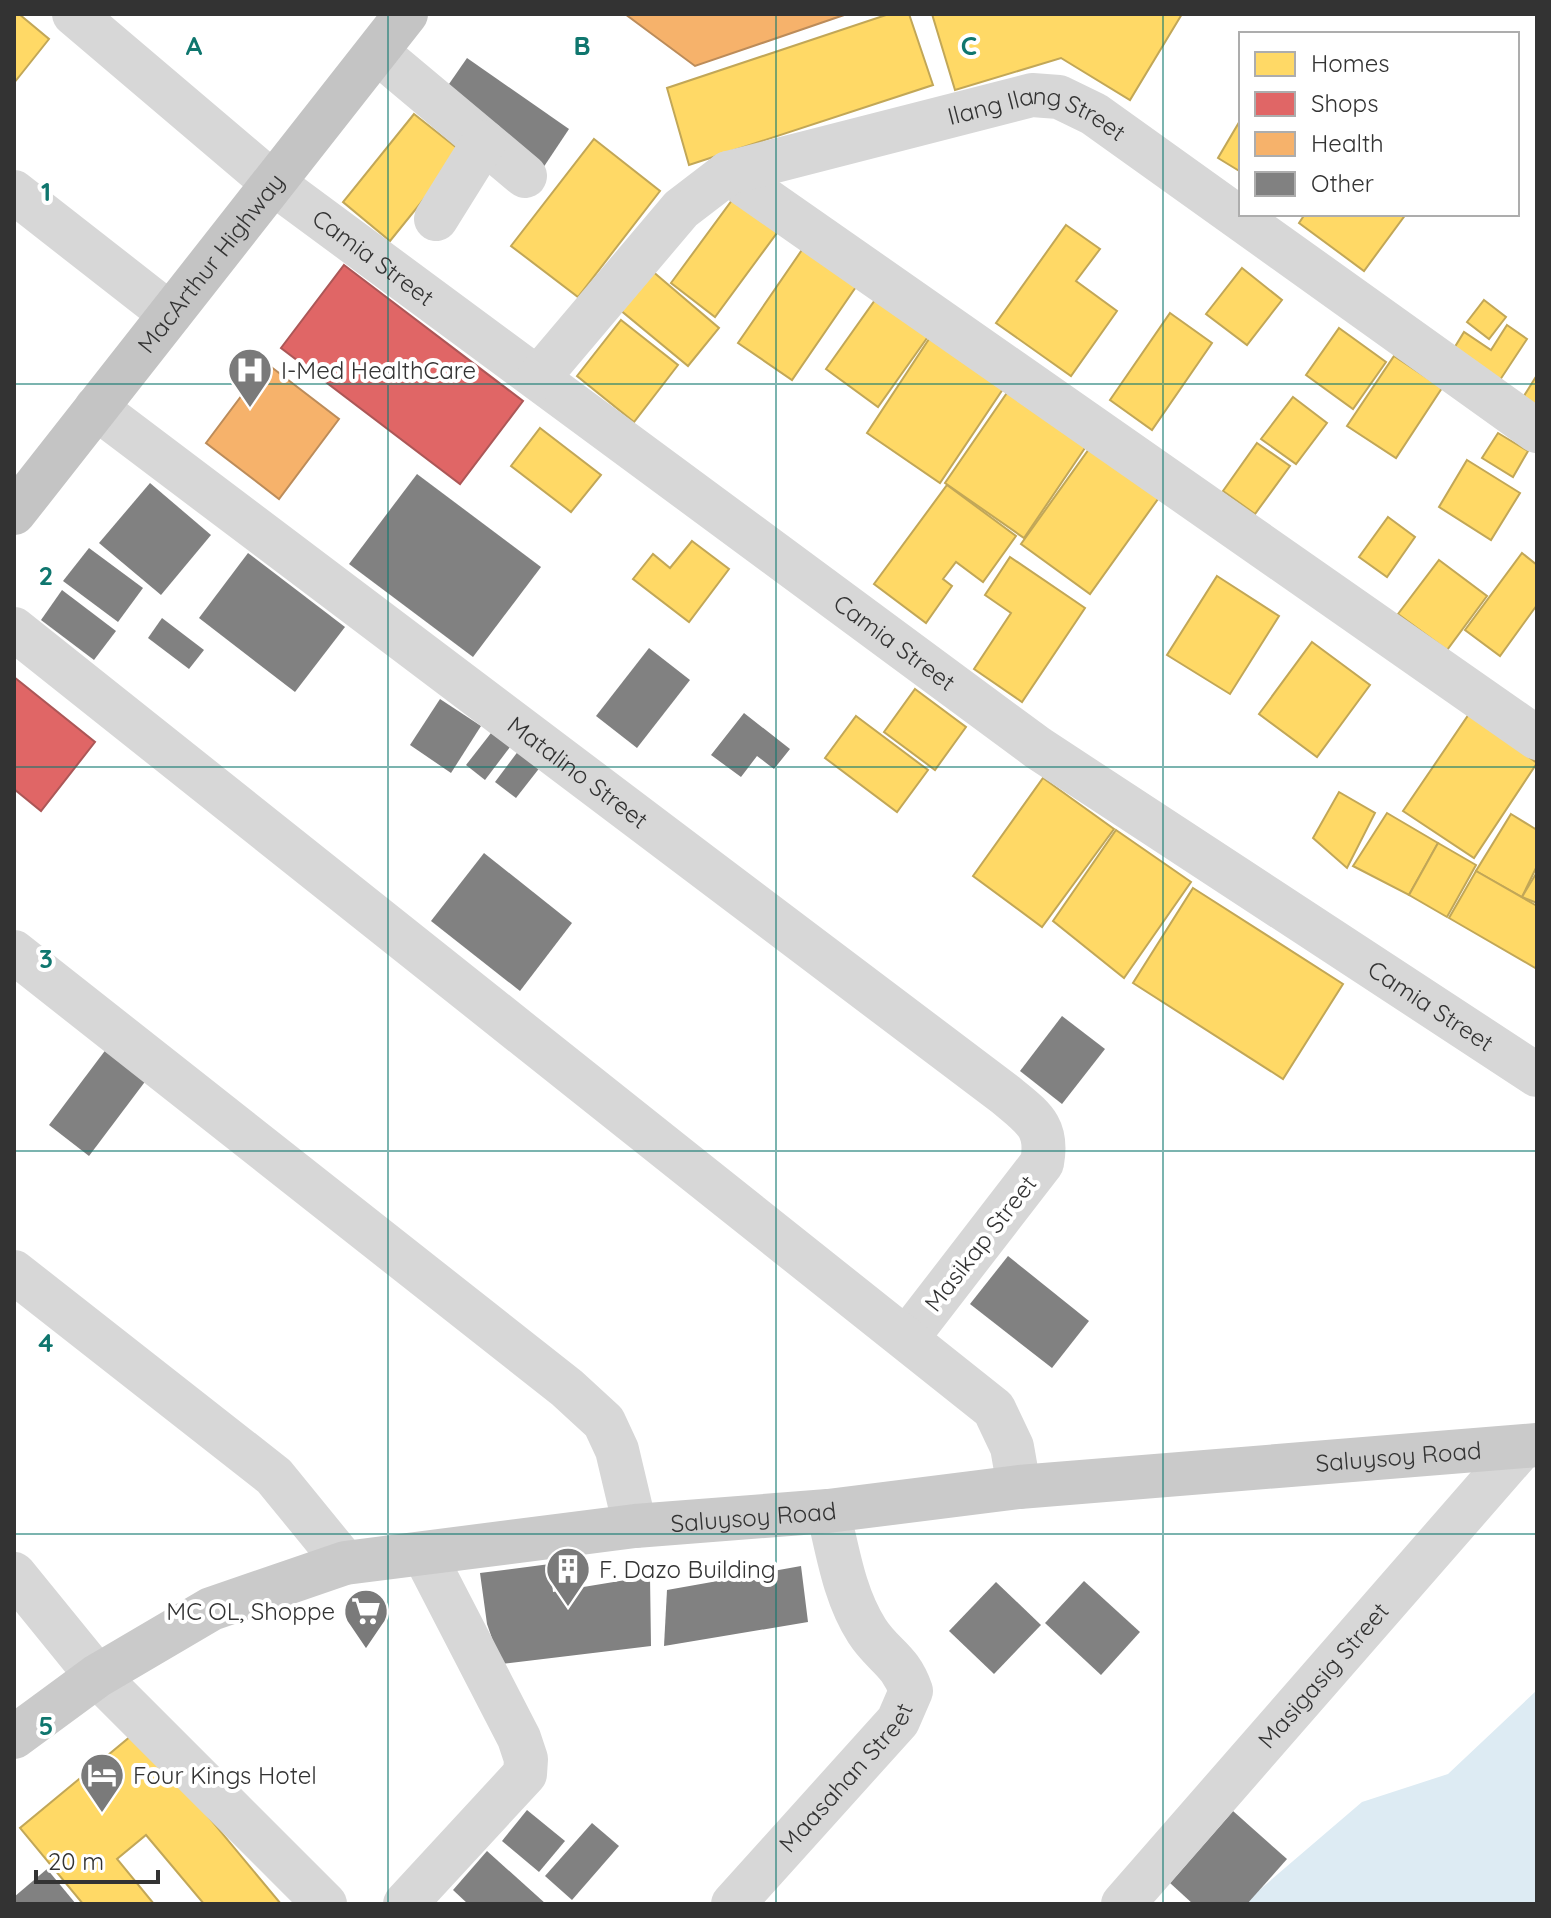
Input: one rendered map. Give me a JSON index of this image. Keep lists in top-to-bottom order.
{
  "streets": {
    "highway": ["MacArthur Highway"],
    "main road": ["Saluysoy Road"],
    "street": [
      "Ilang Ilang Street",
      "Camia Street",
      "Matalino Street",
      "Masikap Street",
      "Masigasig Street",
      "Maasahan Street"
    ]
  },
  "crossings": [
    ["Ilang Ilang Street", "Camia Street"],
    ["Camia Street", "MacArthur Highway"],
    ["MacArthur Highway", "Matalino Street"],
    ["Matalino Street", "Masikap Street"],
    ["Saluysoy Road", "Masigasig Street"],
    ["Saluysoy Road", "Maasahan Street"]
  ],
  "places": {
    "hospital": ["I-Med HealthCare"],
    "building": ["F. Dazo Building"],
    "supermarket": ["MC OL, Shoppe"],
    "hotel": ["Four Kings Hotel"]
  },
  "legend": [
    "Homes",
    "Shops",
    "Health",
    "Other"
  ],
  "scale_bar": "20 m",
  "grid": {
    "columns": ["A", "B", "C"],
    "rows": [
      "1",
      "2",
      "3",
      "4",
      "5"
    ]
  }
}
